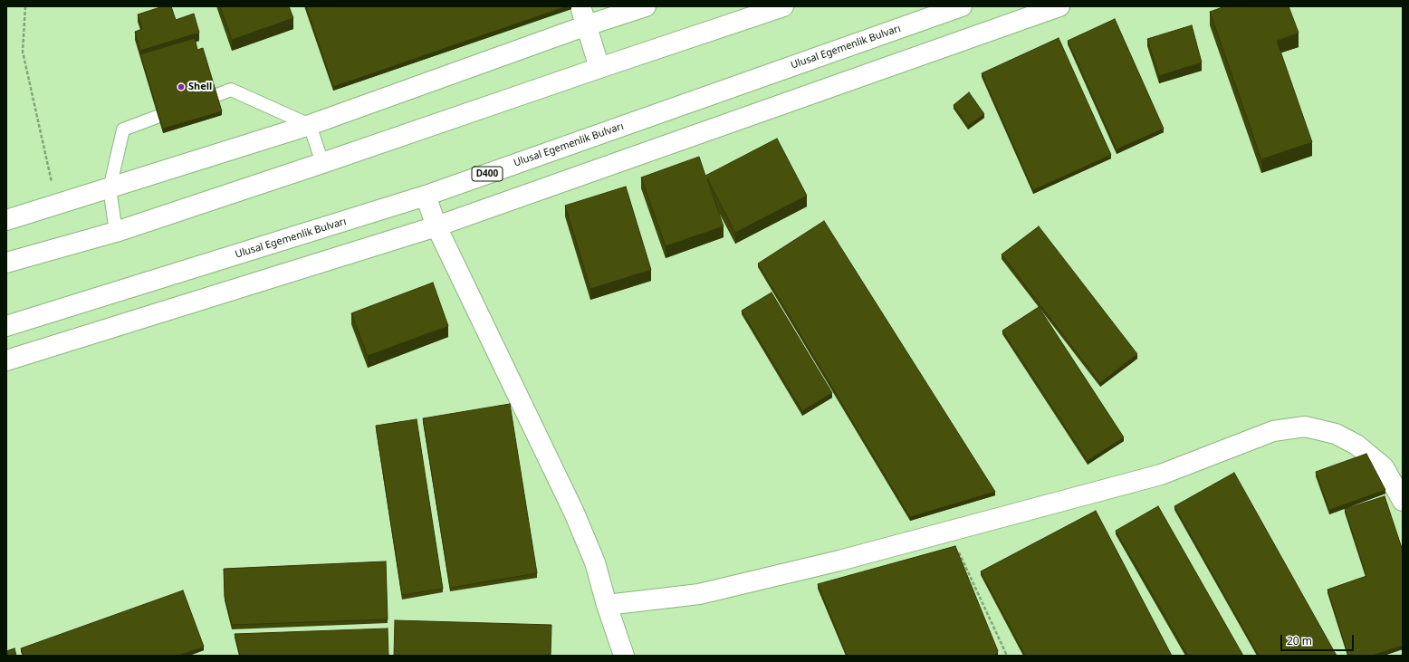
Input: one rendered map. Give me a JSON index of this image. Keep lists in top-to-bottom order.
{
  "streets": {
    "main road": ["Ulusal Egemenlik Bulvarı", "D400"]
  },
  "places": ["Shell"],
  "scale_bar": "20 m"
}
